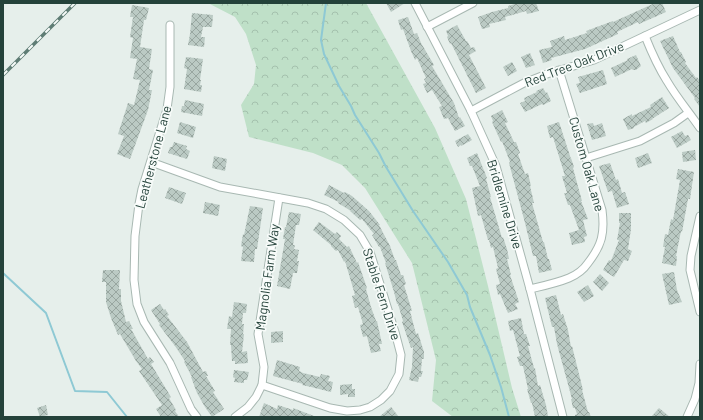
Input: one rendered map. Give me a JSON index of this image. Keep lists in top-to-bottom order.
{
  "streets": {
    "street": [
      "Red Tree Oak Drive",
      "Leatherstone Lane",
      "Custom Oak Lane",
      "Bridlemine Drive",
      "Magnolia Farm Way",
      "Stable Fern Drive"
    ]
  },
  "crossings": [
    ["Red Tree Oak Drive", "Custom Oak Lane"],
    ["Red Tree Oak Drive", "Bridlemine Drive"],
    ["Leatherstone Lane", "Stable Fern Drive"],
    ["Custom Oak Lane", "Bridlemine Drive"],
    ["Magnolia Farm Way", "Stable Fern Drive"]
  ]
}
